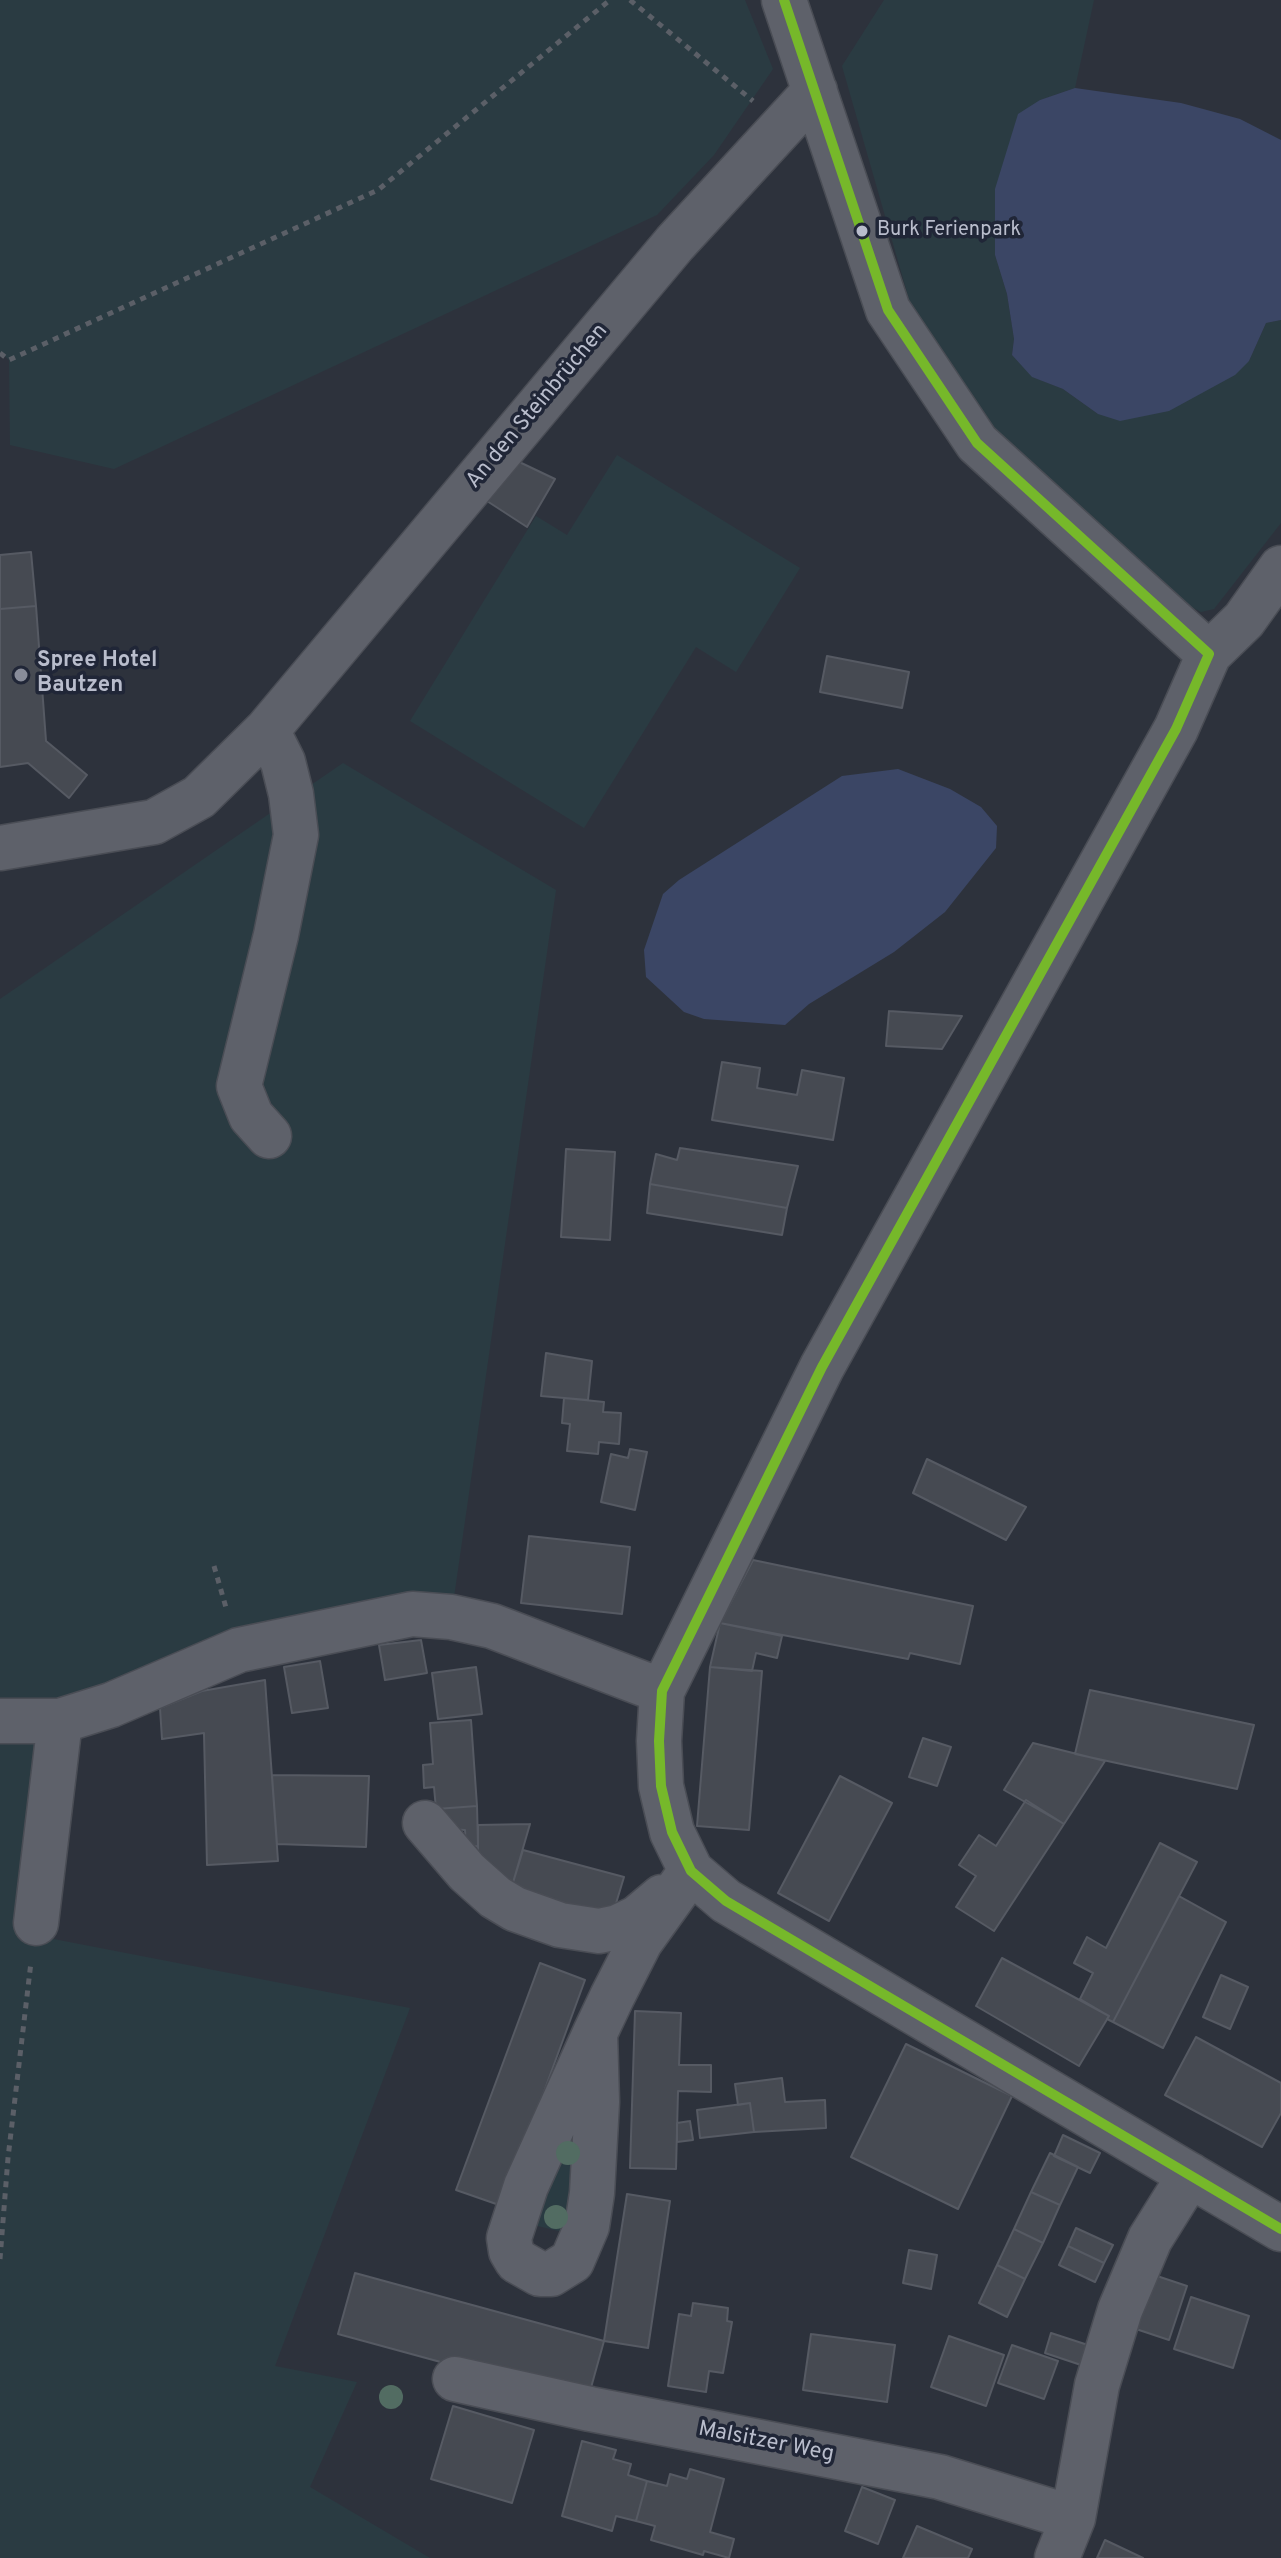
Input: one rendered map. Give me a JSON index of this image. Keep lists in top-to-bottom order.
{
  "streets": {
    "street": ["An den Steinbrüchen", "Malsitzer Weg"]
  },
  "places": ["Burk Ferienpark", "Spree Hotel Bautzen"]
}
